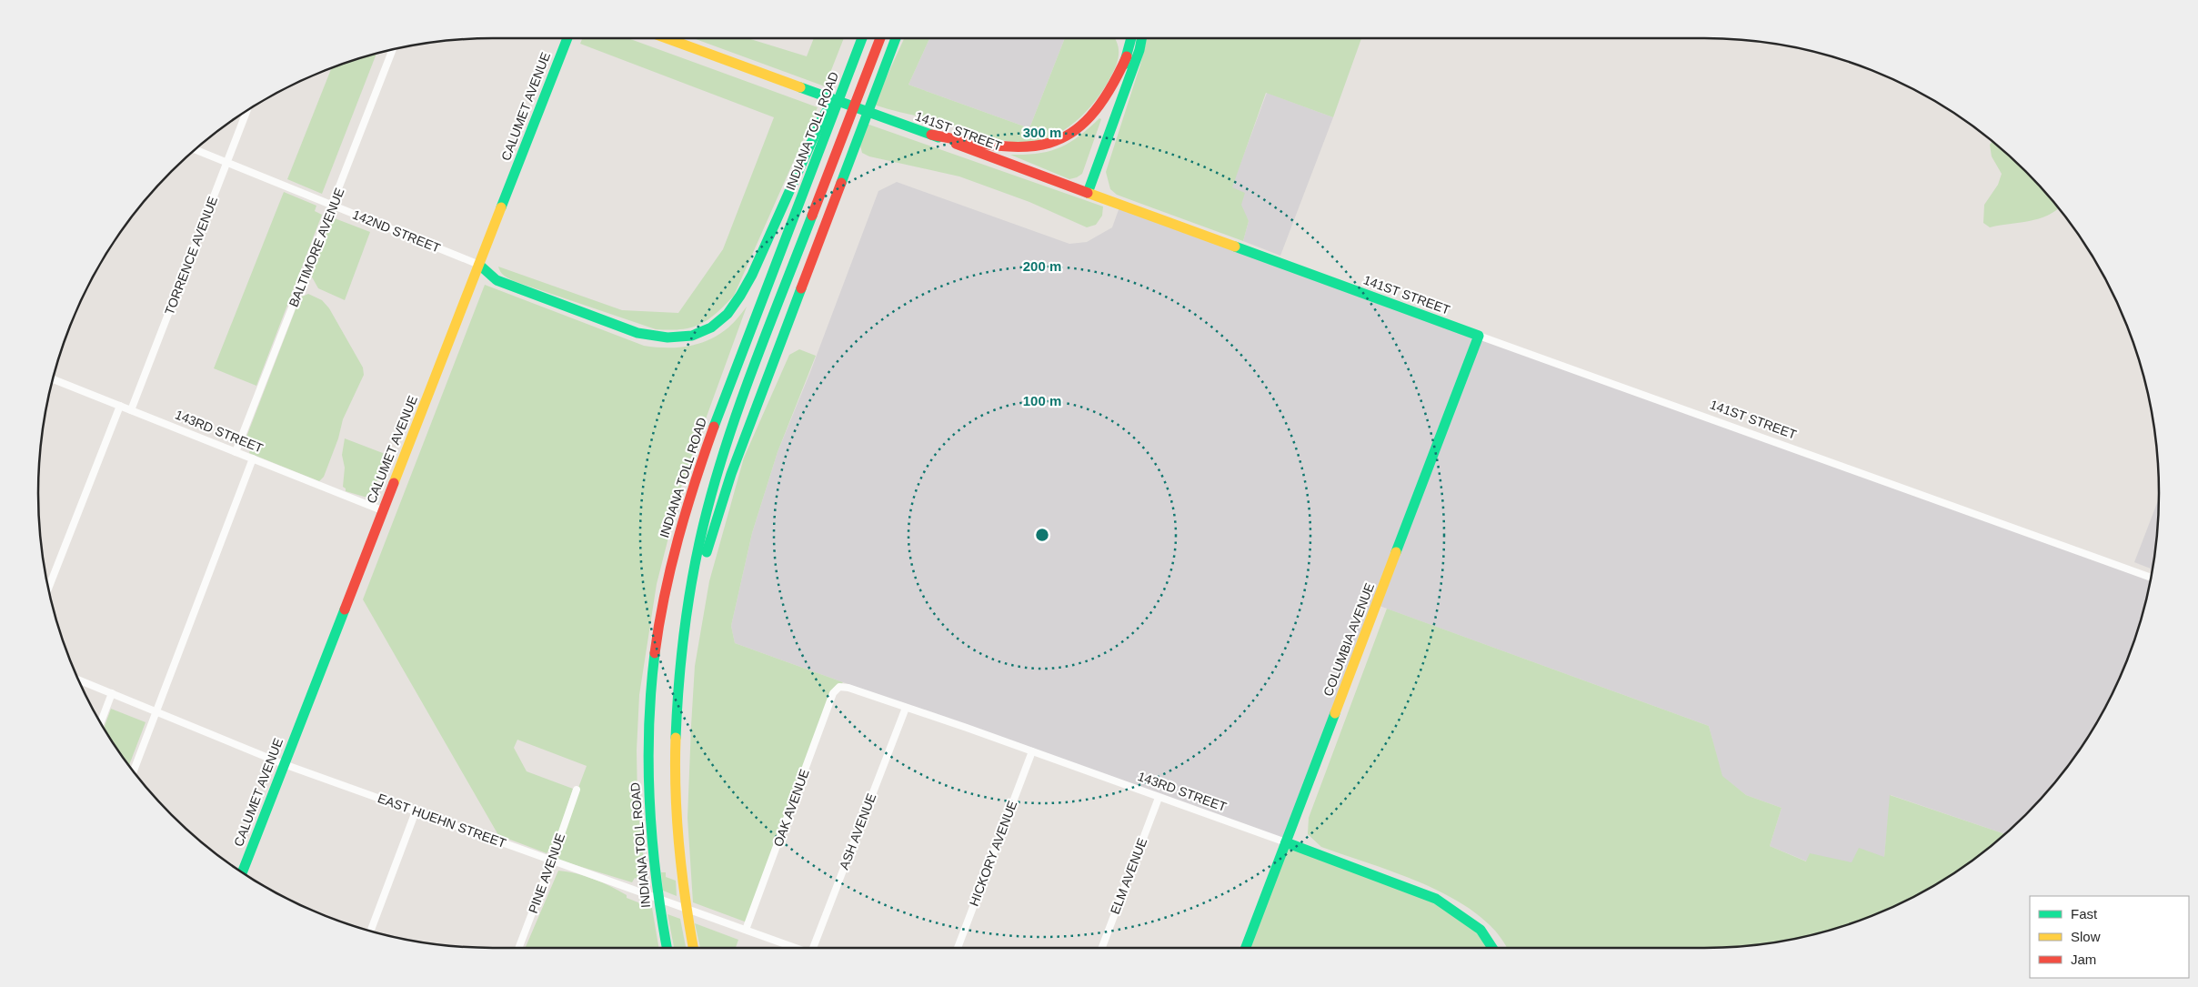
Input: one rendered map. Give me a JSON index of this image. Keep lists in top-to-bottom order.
{
  "streets": {
    "main road": [
      "CALUMET AVENUE",
      "INDIANA TOLL ROAD",
      "141ST STREET",
      "143RD STREET",
      "COLUMBIA AVENUE"
    ],
    "street": [
      "142ND STREET",
      "BALTIMORE AVENUE",
      "TORRENCE AVENUE",
      "OAK AVENUE",
      "EAST HUEHN STREET",
      "ASH AVENUE",
      "HICKORY AVENUE",
      "PINE AVENUE",
      "ELM AVENUE"
    ]
  },
  "crossings": [
    ["CALUMET AVENUE", "142ND STREET"],
    ["CALUMET AVENUE", "143RD STREET"],
    ["CALUMET AVENUE", "EAST HUEHN STREET"],
    ["141ST STREET", "COLUMBIA AVENUE"],
    ["142ND STREET", "BALTIMORE AVENUE"],
    ["142ND STREET", "TORRENCE AVENUE"],
    ["BALTIMORE AVENUE", "143RD STREET"],
    ["TORRENCE AVENUE", "143RD STREET"],
    ["143RD STREET", "COLUMBIA AVENUE"],
    ["143RD STREET", "OAK AVENUE"],
    ["143RD STREET", "ASH AVENUE"],
    ["143RD STREET", "HICKORY AVENUE"],
    ["143RD STREET", "ELM AVENUE"],
    ["OAK AVENUE", "EAST HUEHN STREET"],
    ["EAST HUEHN STREET", "PINE AVENUE"]
  ],
  "legend": ["Fast", "Slow", "Jam"],
  "rings": ["300 m", "200 m", "100 m"]
}
